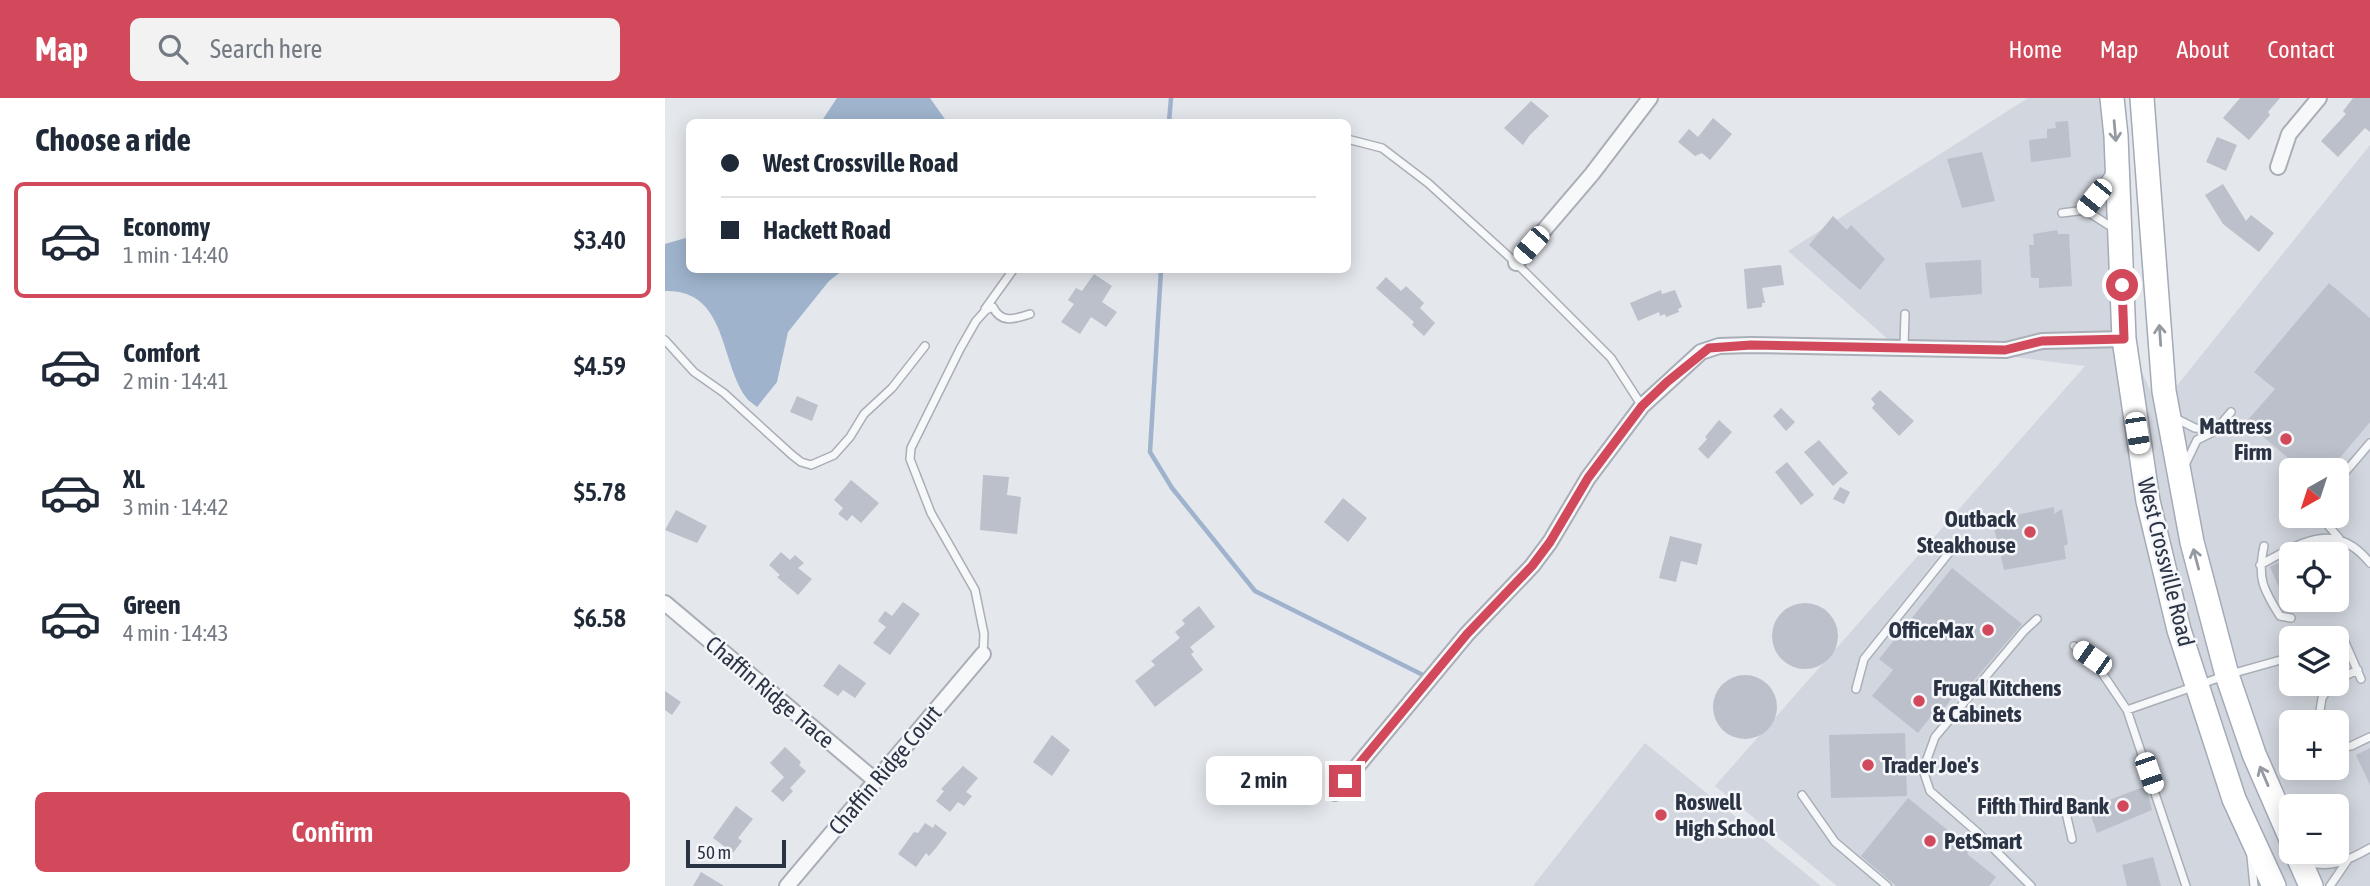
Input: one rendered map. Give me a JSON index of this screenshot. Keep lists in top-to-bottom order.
{
  "streets": {
    "main road": ["West Crossville Road"],
    "street": ["Chaffin Ridge Trace", "Chaffin Ridge Court"]
  },
  "crossings": [
    ["Chaffin Ridge Trace", "Chaffin Ridge Court"]
  ],
  "places": [
    "Mattress Firm",
    "Outback Steakhouse",
    "OfficeMax",
    "Frugal Kitchens & Cabinets",
    "Trader Joe's",
    "Fifth Third Bank",
    "Roswell High School",
    "PetSmart"
  ],
  "scale_bar": "50 m",
  "north": "bottom left",
  "page": {
    "header": "Map",
    "search": "Search here",
    "nav": [
      "Home",
      "Map",
      "About",
      "Contact"
    ],
    "heading": "Choose a ride",
    "banner": ["West Crossville Road", "Hackett Road"],
    "list": [
      {
        "name": "Economy",
        "note": "1 min · 14:40",
        "value": "$3.40"
      },
      {
        "name": "Comfort",
        "note": "2 min · 14:41",
        "value": "$4.59"
      },
      {
        "name": "XL",
        "note": "3 min · 14:42",
        "value": "$5.78"
      },
      {
        "name": "Green",
        "note": "4 min · 14:43",
        "value": "$6.58"
      }
    ],
    "map_buttons": ["+", "−"],
    "bubble": "2 min",
    "buttons": "Confirm",
    "scale": "50 m"
  }
}
